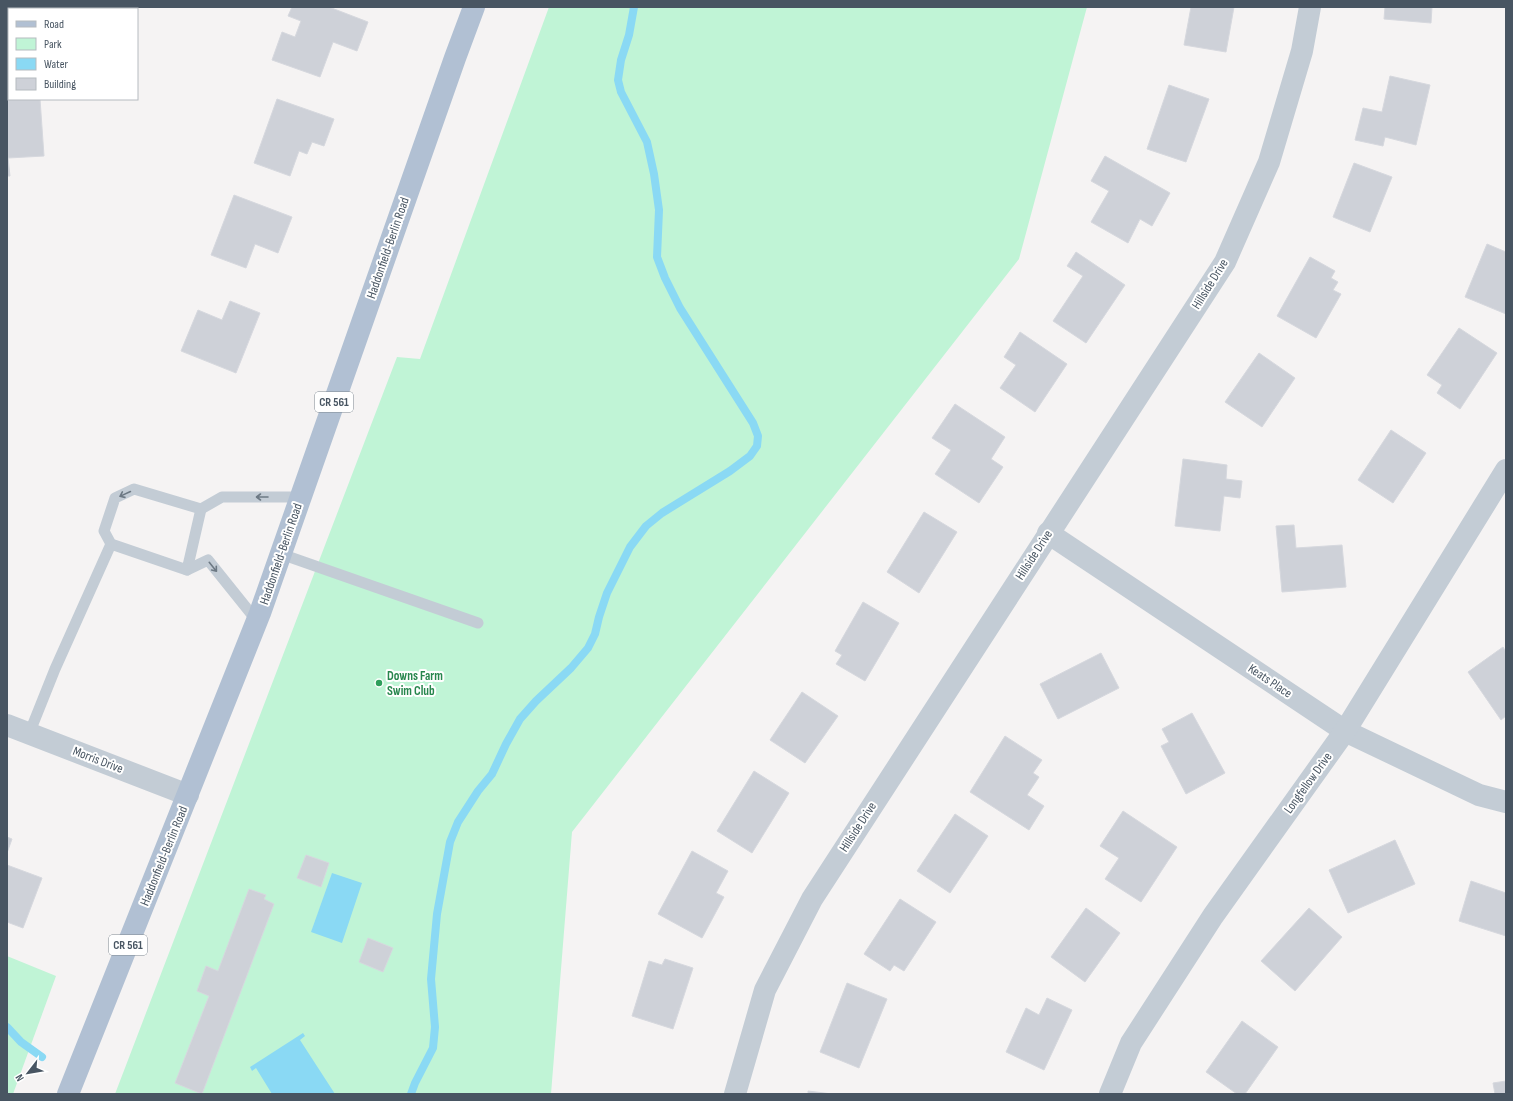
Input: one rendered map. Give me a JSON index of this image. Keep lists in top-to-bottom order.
{
  "streets": {
    "main road": ["Haddonfield-Berlin Road", "CR 561"],
    "street": [
      "Hillside Drive",
      "Keats Place",
      "Morris Drive",
      "Longfellow Drive"
    ]
  },
  "crossings": [
    ["Haddonfield-Berlin Road", "Morris Drive"],
    ["Hillside Drive", "Keats Place"],
    ["Keats Place", "Longfellow Drive"]
  ],
  "places": ["Downs Farm Swim Club"],
  "legend": [
    "Road",
    "Park",
    "Water",
    "Building"
  ],
  "north": "bottom left"
}
